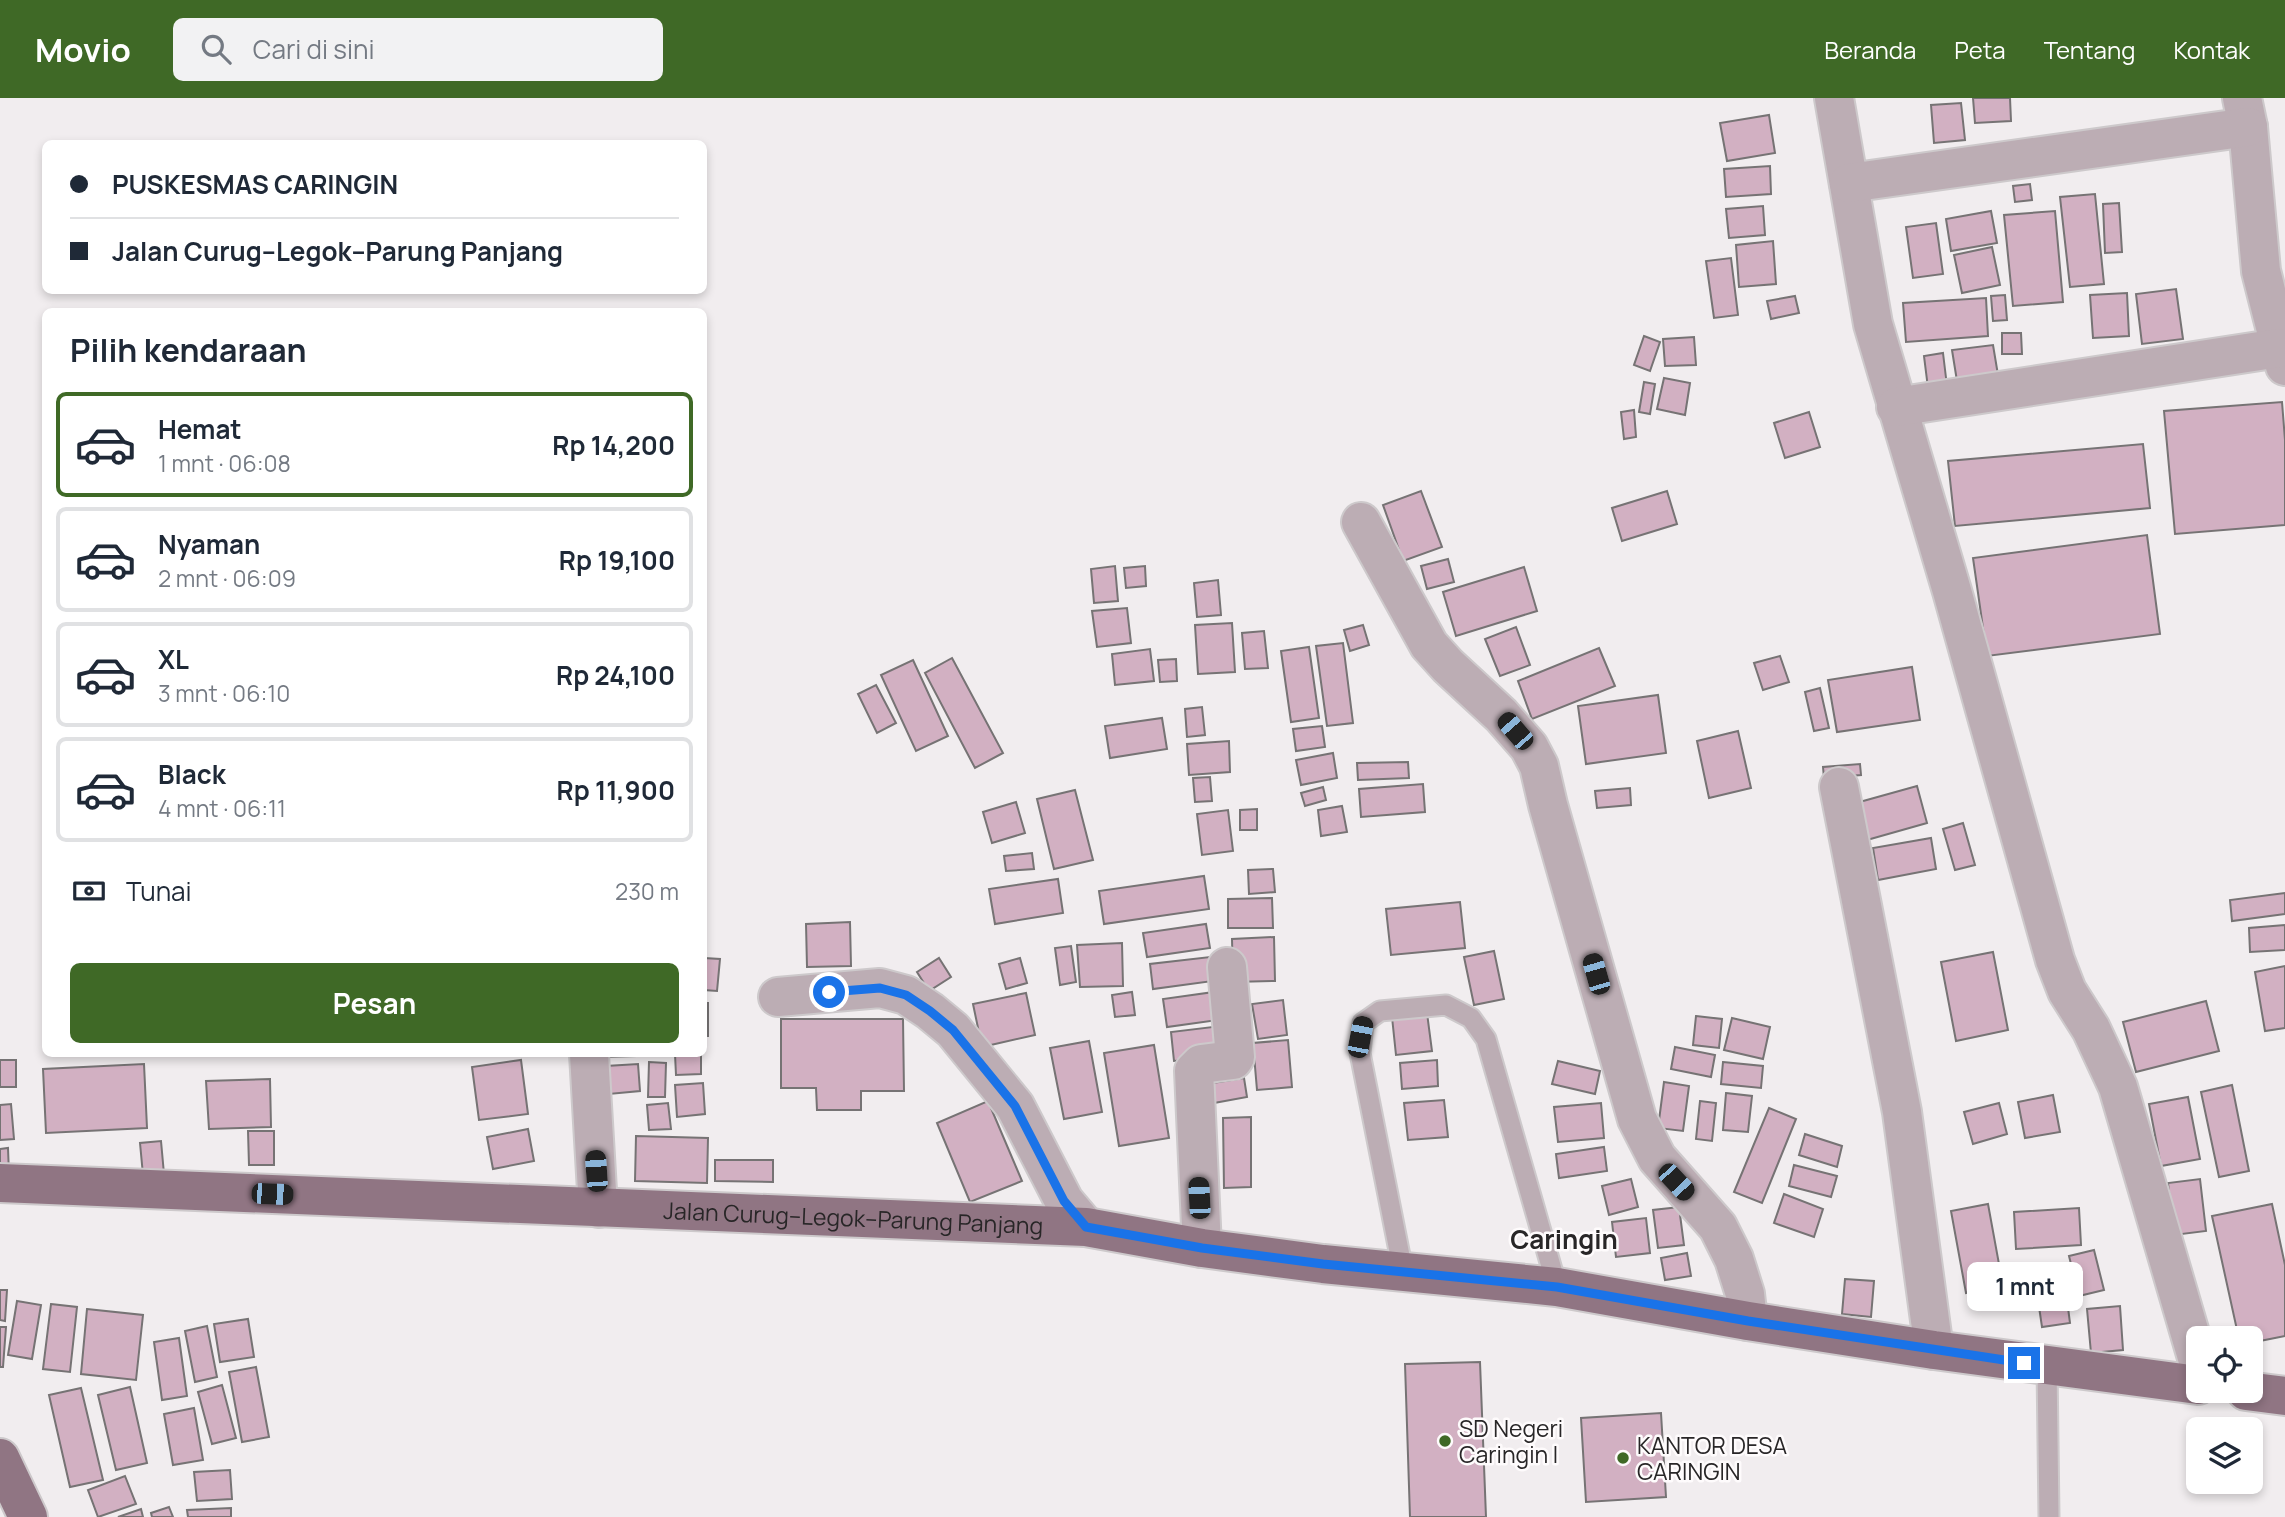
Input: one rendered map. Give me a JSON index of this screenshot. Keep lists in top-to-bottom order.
{
  "streets": {
    "main road": ["Jalan Curug–Legok–Parung Panjang"]
  },
  "districts": ["Caringin"],
  "places": ["SD Negeri Caringin I", "KANTOR DESA CARINGIN"],
  "page": {
    "header": "Movio",
    "search": "Cari di sini",
    "nav": [
      "Beranda",
      "Peta",
      "Tentang",
      "Kontak"
    ],
    "banner": ["PUSKESMAS CARINGIN", "Jalan Curug–Legok–Parung Panjang"],
    "heading": "Pilih kendaraan",
    "list": [
      {
        "name": "Hemat",
        "note": "1 mnt · 06:08",
        "value": "Rp 14,200"
      },
      {
        "name": "Nyaman",
        "note": "2 mnt · 06:09",
        "value": "Rp 19,100"
      },
      {
        "name": "XL",
        "note": "3 mnt · 06:10",
        "value": "Rp 24,100"
      },
      {
        "name": "Black",
        "note": "4 mnt · 06:11",
        "value": "Rp 11,900"
      }
    ],
    "pay": ["Tunai", "230 m"],
    "buttons": "Pesan",
    "bubble": "1 mnt"
  }
}
